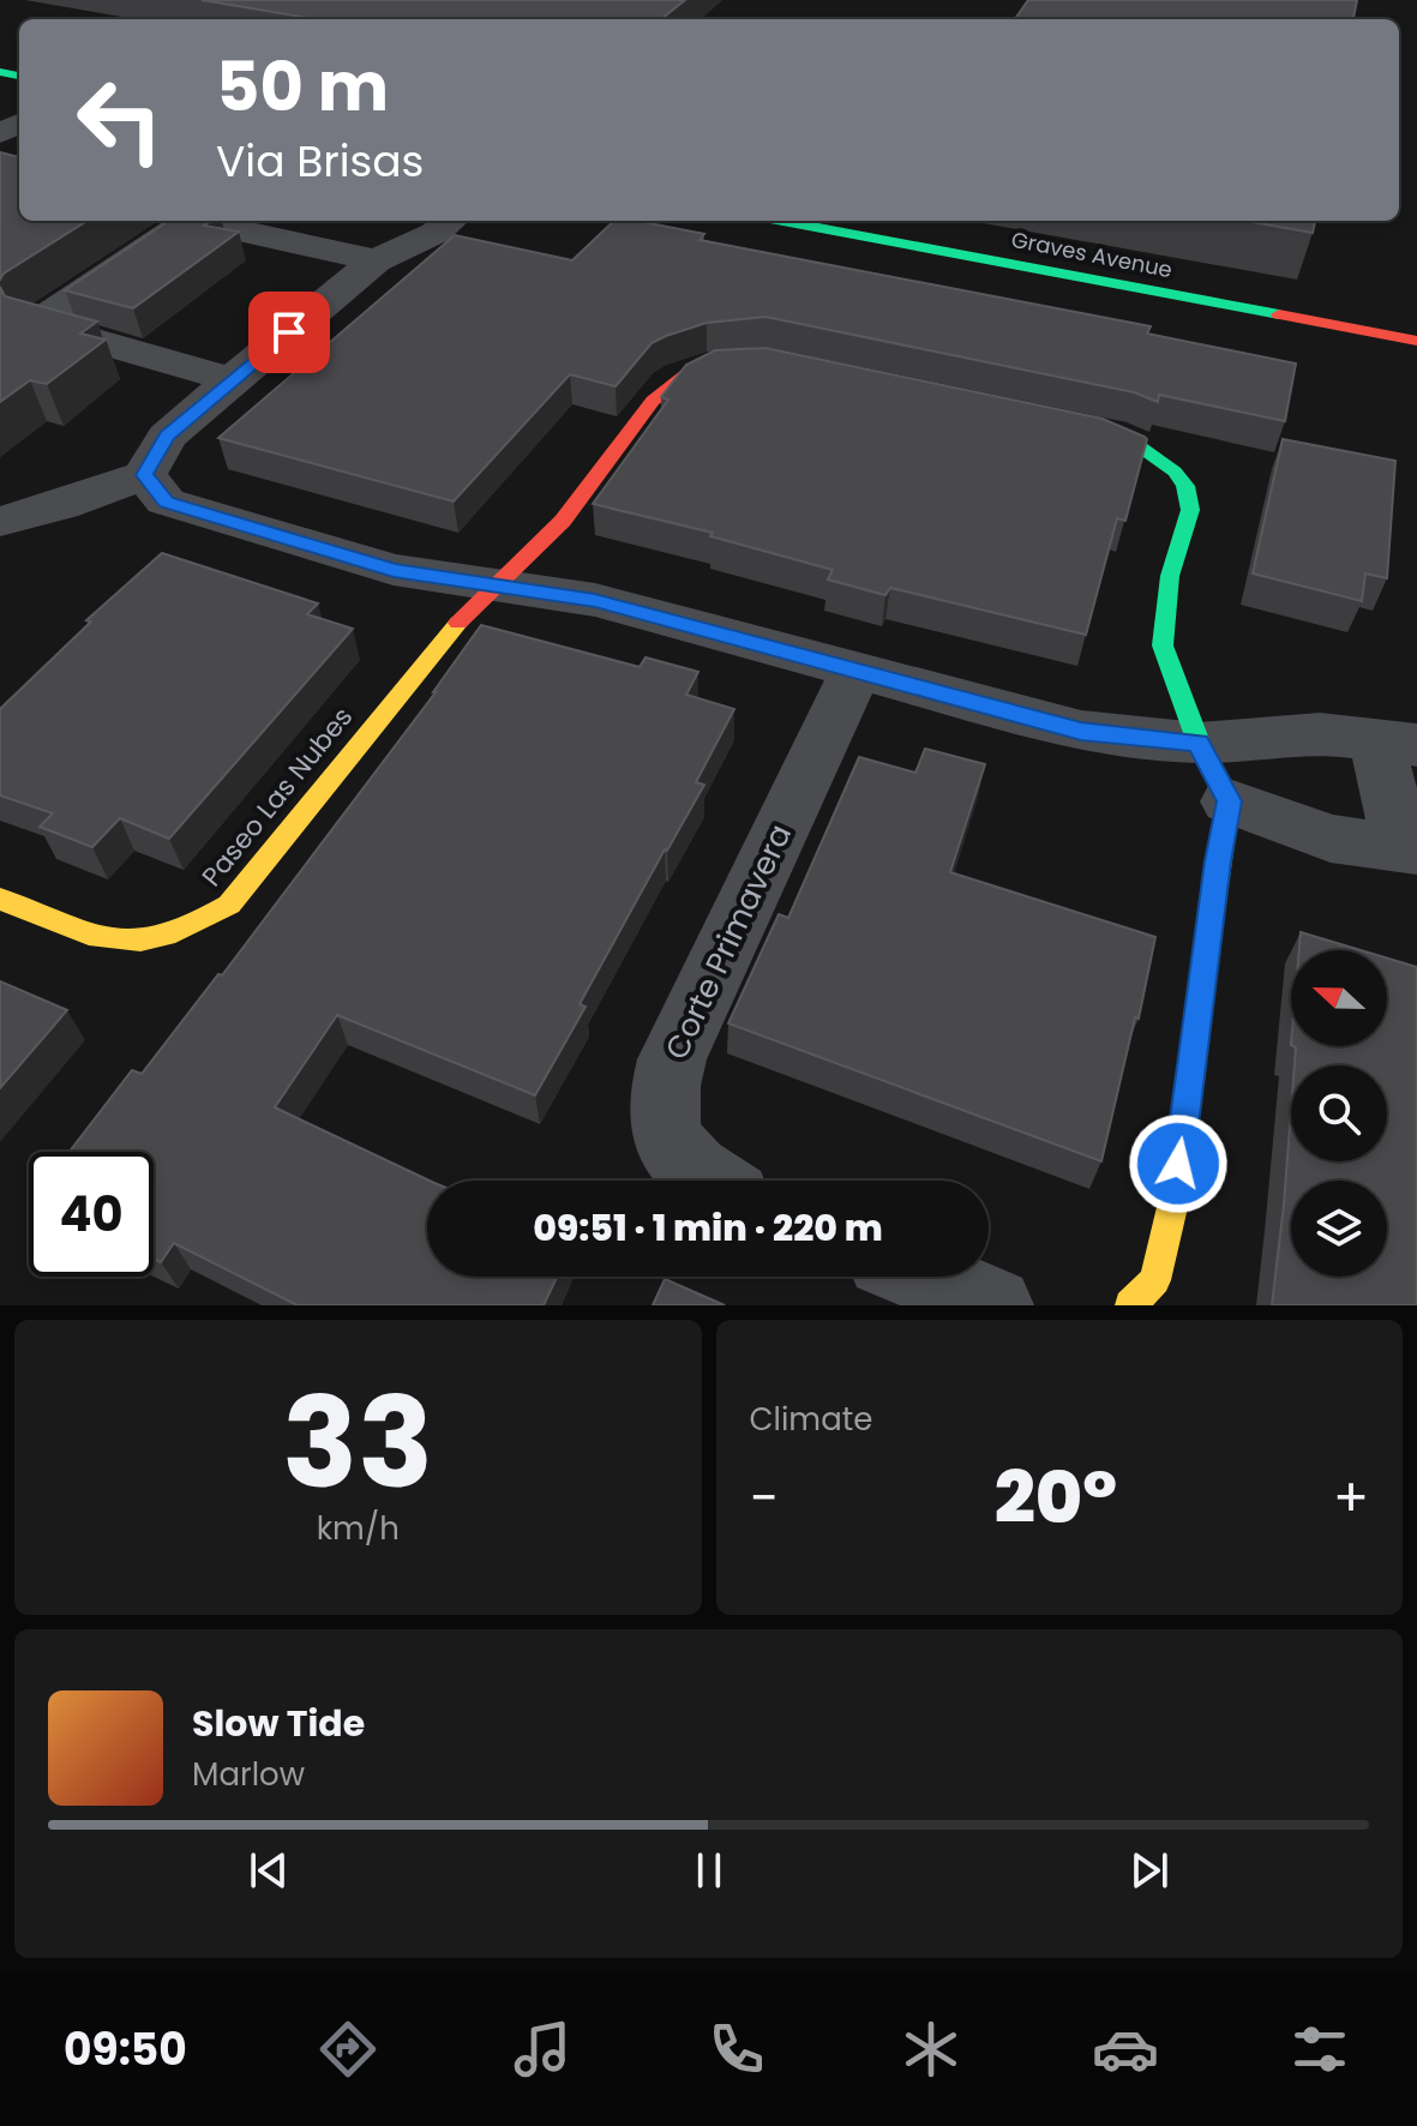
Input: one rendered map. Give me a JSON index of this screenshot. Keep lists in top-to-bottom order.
{
  "streets": {
    "street": ["Graves Avenue", "Paseo Las Nubes", "Corte Primavera"]
  },
  "north": "left",
  "page": {
    "turn": ["50 m", "Via Brisas"],
    "limit": "40",
    "trip": "09:51 · 1 min · 220 m",
    "tile": [
      ["33", "km/h"],
      "Climate"
    ],
    "heat": ["−", "20°", "+"],
    "song": ["Slow Tide", "Marlow"],
    "tabs": "09:50"
  }
}
